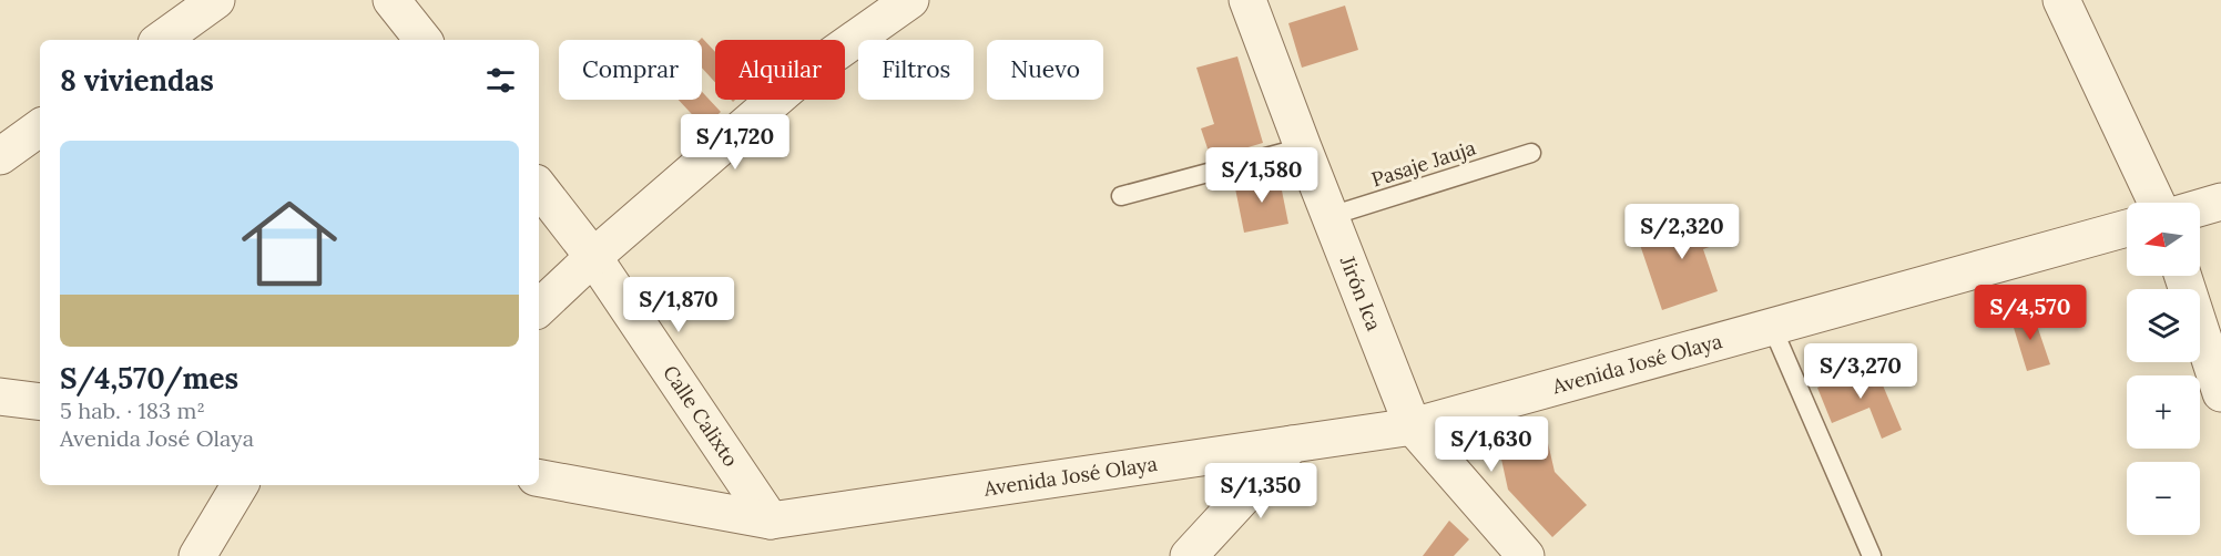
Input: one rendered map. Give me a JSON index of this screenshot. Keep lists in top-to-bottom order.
{
  "streets": {
    "street": ["Jirón Ica", "Avenida José Olaya", "Calle Calixto"],
    "lane": ["Pasaje Jauja"]
  },
  "crossings": [
    ["Pasaje Jauja", "Jirón Ica"],
    ["Jirón Ica", "Avenida José Olaya"],
    ["Avenida José Olaya", "Calle Calixto"]
  ],
  "north": "left",
  "page": {
    "chip": [
      "Comprar",
      "Alquilar",
      "Filtros",
      "Nuevo"
    ],
    "heading": "8 viviendas",
    "price": [
      "S/1,720",
      "S/1,580",
      "S/2,320",
      "S/1,870",
      "S/4,570",
      "S/3,270",
      "S/1,630",
      "S/1,350"
    ],
    "list": [
      {
        "name": "S/4,570/mes",
        "note": "5 hab. · 183 m² · Avenida José Olaya"
      }
    ],
    "map_buttons": ["+", "−"]
  }
}
